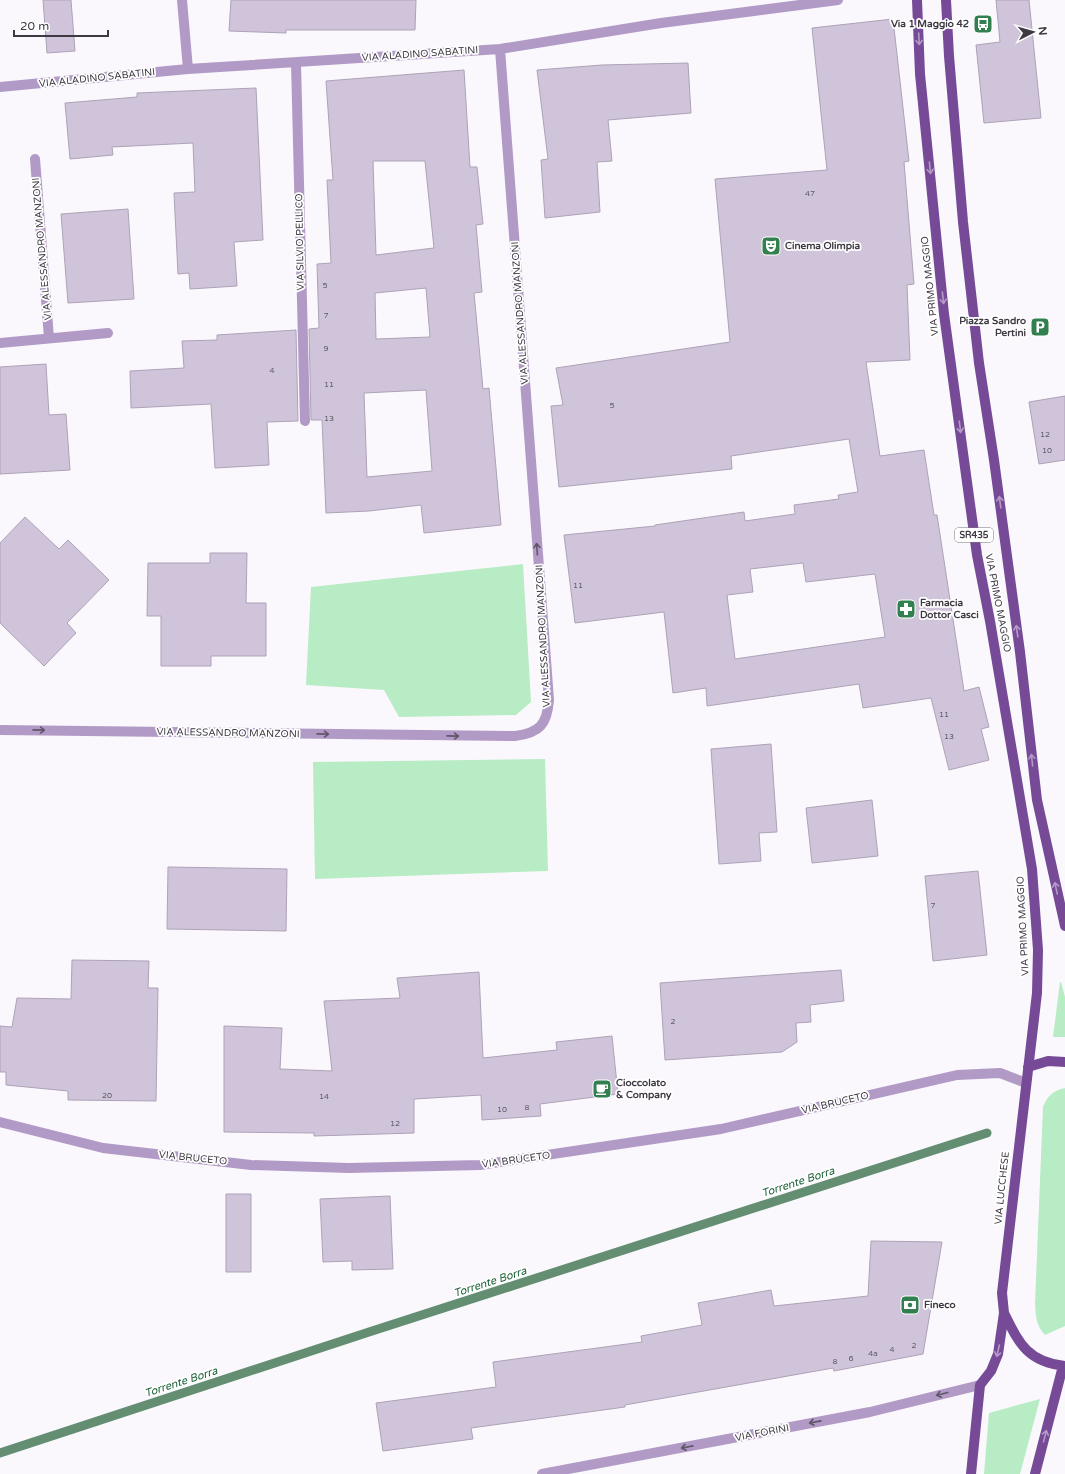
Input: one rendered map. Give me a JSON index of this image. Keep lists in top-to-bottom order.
{
  "streets": {
    "main road": ["VIA PRIMO MAGGIO", "SR435", "VIA LUCCHESE"],
    "street": [
      "VIA ALADINO SABATINI",
      "VIA SILVIO PELLICO",
      "VIA ALESSANDRO MANZONI",
      "VIA BRUCETO",
      "VIA FORINI"
    ]
  },
  "crossings": [
    ["VIA ALADINO SABATINI", "VIA SILVIO PELLICO"],
    ["VIA ALADINO SABATINI", "VIA ALESSANDRO MANZONI"],
    ["VIA PRIMO MAGGIO", "VIA LUCCHESE"],
    ["VIA BRUCETO", "VIA LUCCHESE"]
  ],
  "one_way": ["VIA FORINI"],
  "water": ["Torrente Borra"],
  "places": {
    "bus stop": ["Via 1 Maggio 42"],
    "theatre": ["Cinema Olimpia"],
    "parking": ["Piazza Sandro Pertini"],
    "pharmacy": ["Farmacia Dottor Casci"],
    "cafe": ["Cioccolato & Company"],
    "bank": ["Fineco"]
  },
  "house_numbers": [
    "47",
    "5",
    "7",
    "9",
    "4",
    "11",
    "5",
    "13",
    "12",
    "10",
    "11",
    "11",
    "13",
    "7",
    "2",
    "20",
    "14",
    "8",
    "10",
    "12",
    "2",
    "4",
    "4a",
    "6",
    "8"
  ],
  "scale_bar": "20 m",
  "north": "right"
}
